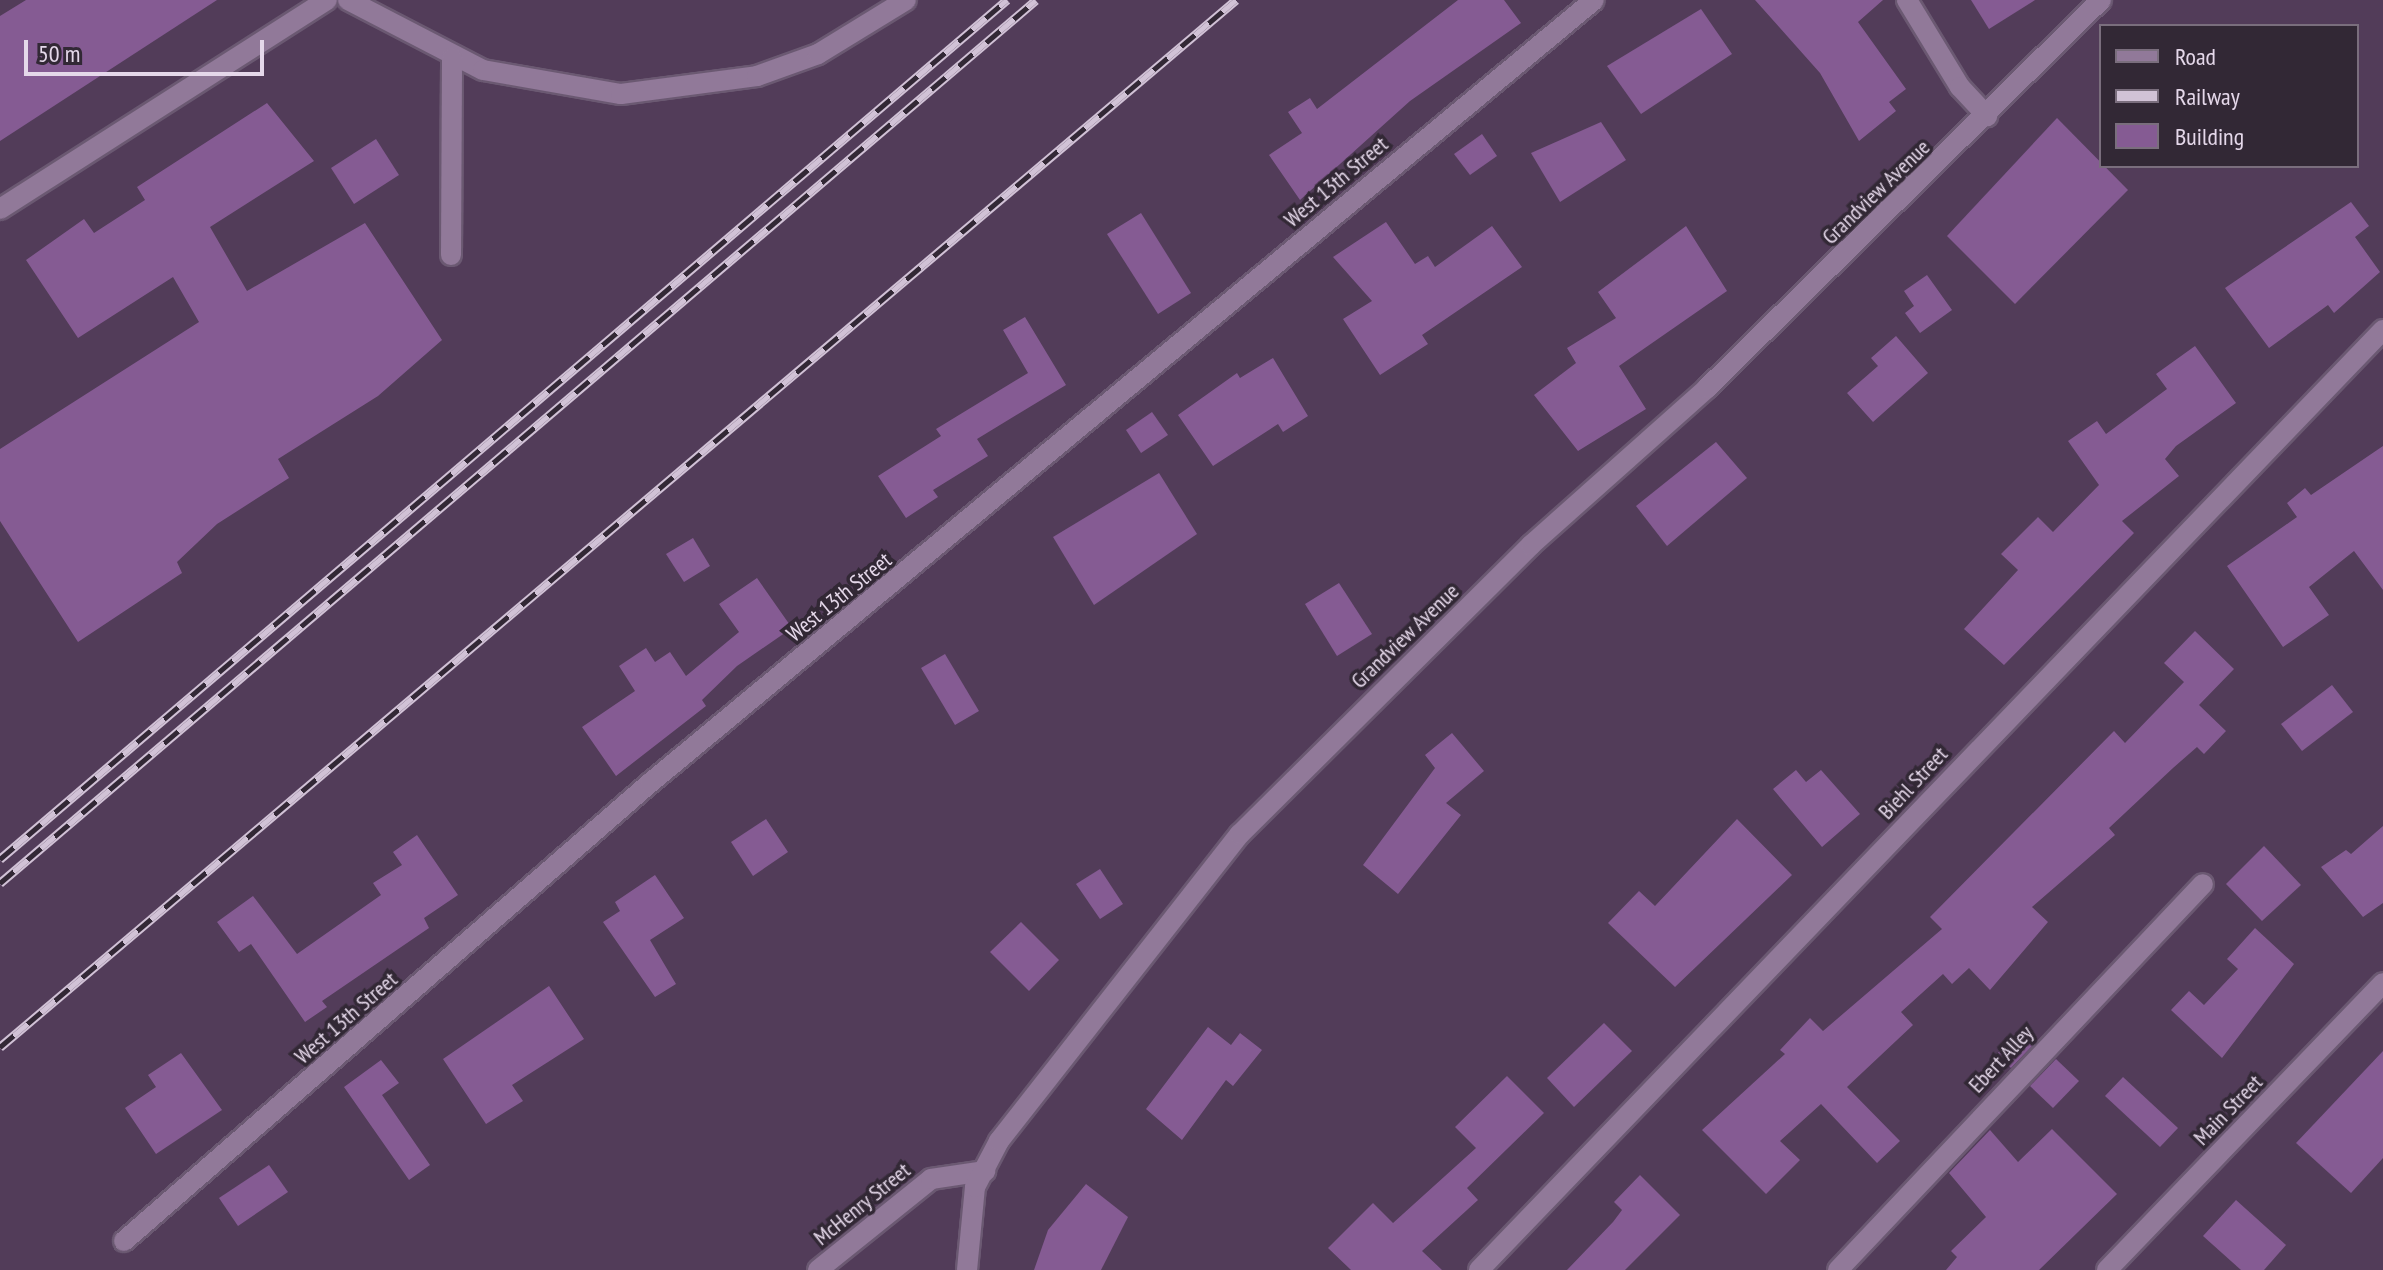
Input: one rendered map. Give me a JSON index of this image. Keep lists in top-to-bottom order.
{
  "streets": {
    "street": [
      "West 13th Street",
      "Grandview Avenue",
      "Biehl Street",
      "Ebert Alley",
      "Main Street",
      "McHenry Street"
    ]
  },
  "crossings": [
    ["Grandview Avenue", "McHenry Street"]
  ],
  "legend": ["Road", "Railway", "Building"],
  "scale_bar": "50 m"
}
